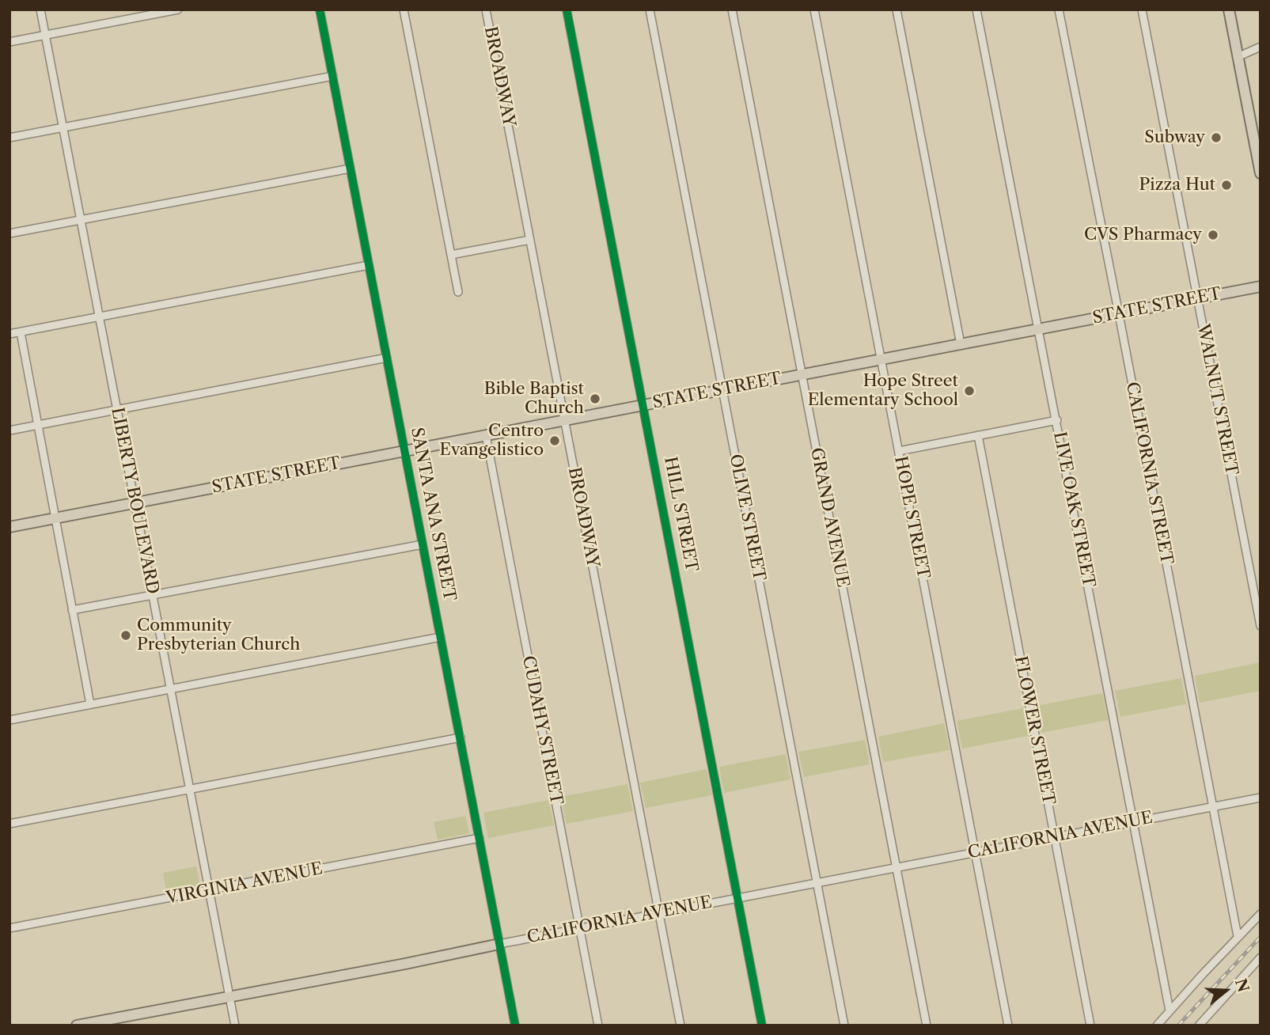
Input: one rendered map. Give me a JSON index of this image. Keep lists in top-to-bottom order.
{
  "streets": {
    "main road": ["STATE STREET", "CALIFORNIA AVENUE"],
    "street": [
      "BROADWAY",
      "WALNUT STREET",
      "CALIFORNIA STREET",
      "LIBERTY BOULEVARD",
      "LIVE OAK STREET",
      "SANTA ANA STREET",
      "HILL STREET",
      "OLIVE STREET",
      "GRAND AVENUE",
      "HOPE STREET",
      "CUDAHY STREET",
      "FLOWER STREET",
      "VIRGINIA AVENUE"
    ]
  },
  "crossings": [
    ["BROADWAY", "STATE STREET"],
    ["BROADWAY", "CALIFORNIA AVENUE"],
    ["STATE STREET", "WALNUT STREET"],
    ["STATE STREET", "CALIFORNIA STREET"],
    ["STATE STREET", "LIBERTY BOULEVARD"],
    ["STATE STREET", "LIVE OAK STREET"],
    ["STATE STREET", "SANTA ANA STREET"],
    ["STATE STREET", "HILL STREET"],
    ["STATE STREET", "OLIVE STREET"],
    ["STATE STREET", "GRAND AVENUE"],
    ["STATE STREET", "HOPE STREET"],
    ["STATE STREET", "CUDAHY STREET"],
    ["CALIFORNIA STREET", "CALIFORNIA AVENUE"],
    ["LIBERTY BOULEVARD", "CALIFORNIA AVENUE"],
    ["LIBERTY BOULEVARD", "VIRGINIA AVENUE"],
    ["LIVE OAK STREET", "CALIFORNIA AVENUE"],
    ["SANTA ANA STREET", "CALIFORNIA AVENUE"],
    ["SANTA ANA STREET", "VIRGINIA AVENUE"],
    ["HILL STREET", "CALIFORNIA AVENUE"],
    ["OLIVE STREET", "CALIFORNIA AVENUE"],
    ["GRAND AVENUE", "CALIFORNIA AVENUE"],
    ["HOPE STREET", "CALIFORNIA AVENUE"],
    ["CUDAHY STREET", "CALIFORNIA AVENUE"],
    ["FLOWER STREET", "CALIFORNIA AVENUE"]
  ],
  "places": [
    "Subway",
    "Pizza Hut",
    "CVS Pharmacy",
    "Hope Street Elementary School",
    "Bible Baptist Church",
    "Centro Evangelistico",
    "Community Presbyterian Church"
  ],
  "north": "right"
}
